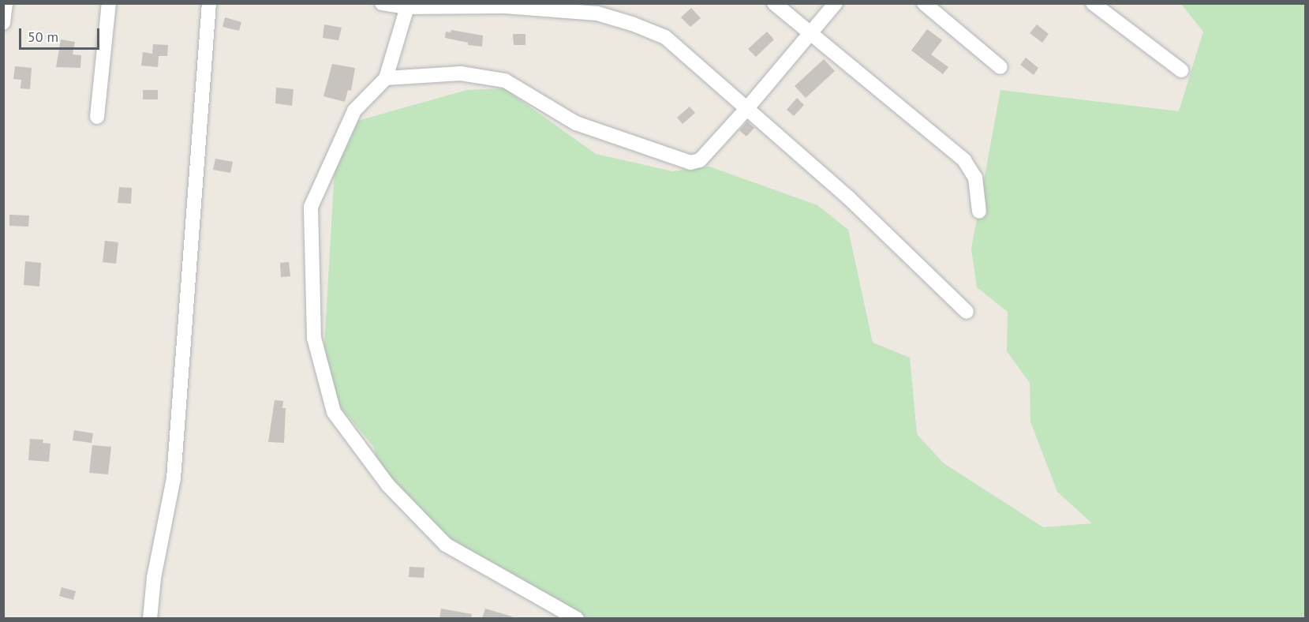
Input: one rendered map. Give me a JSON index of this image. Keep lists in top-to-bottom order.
{
  "scale_bar": "50 m"
}
